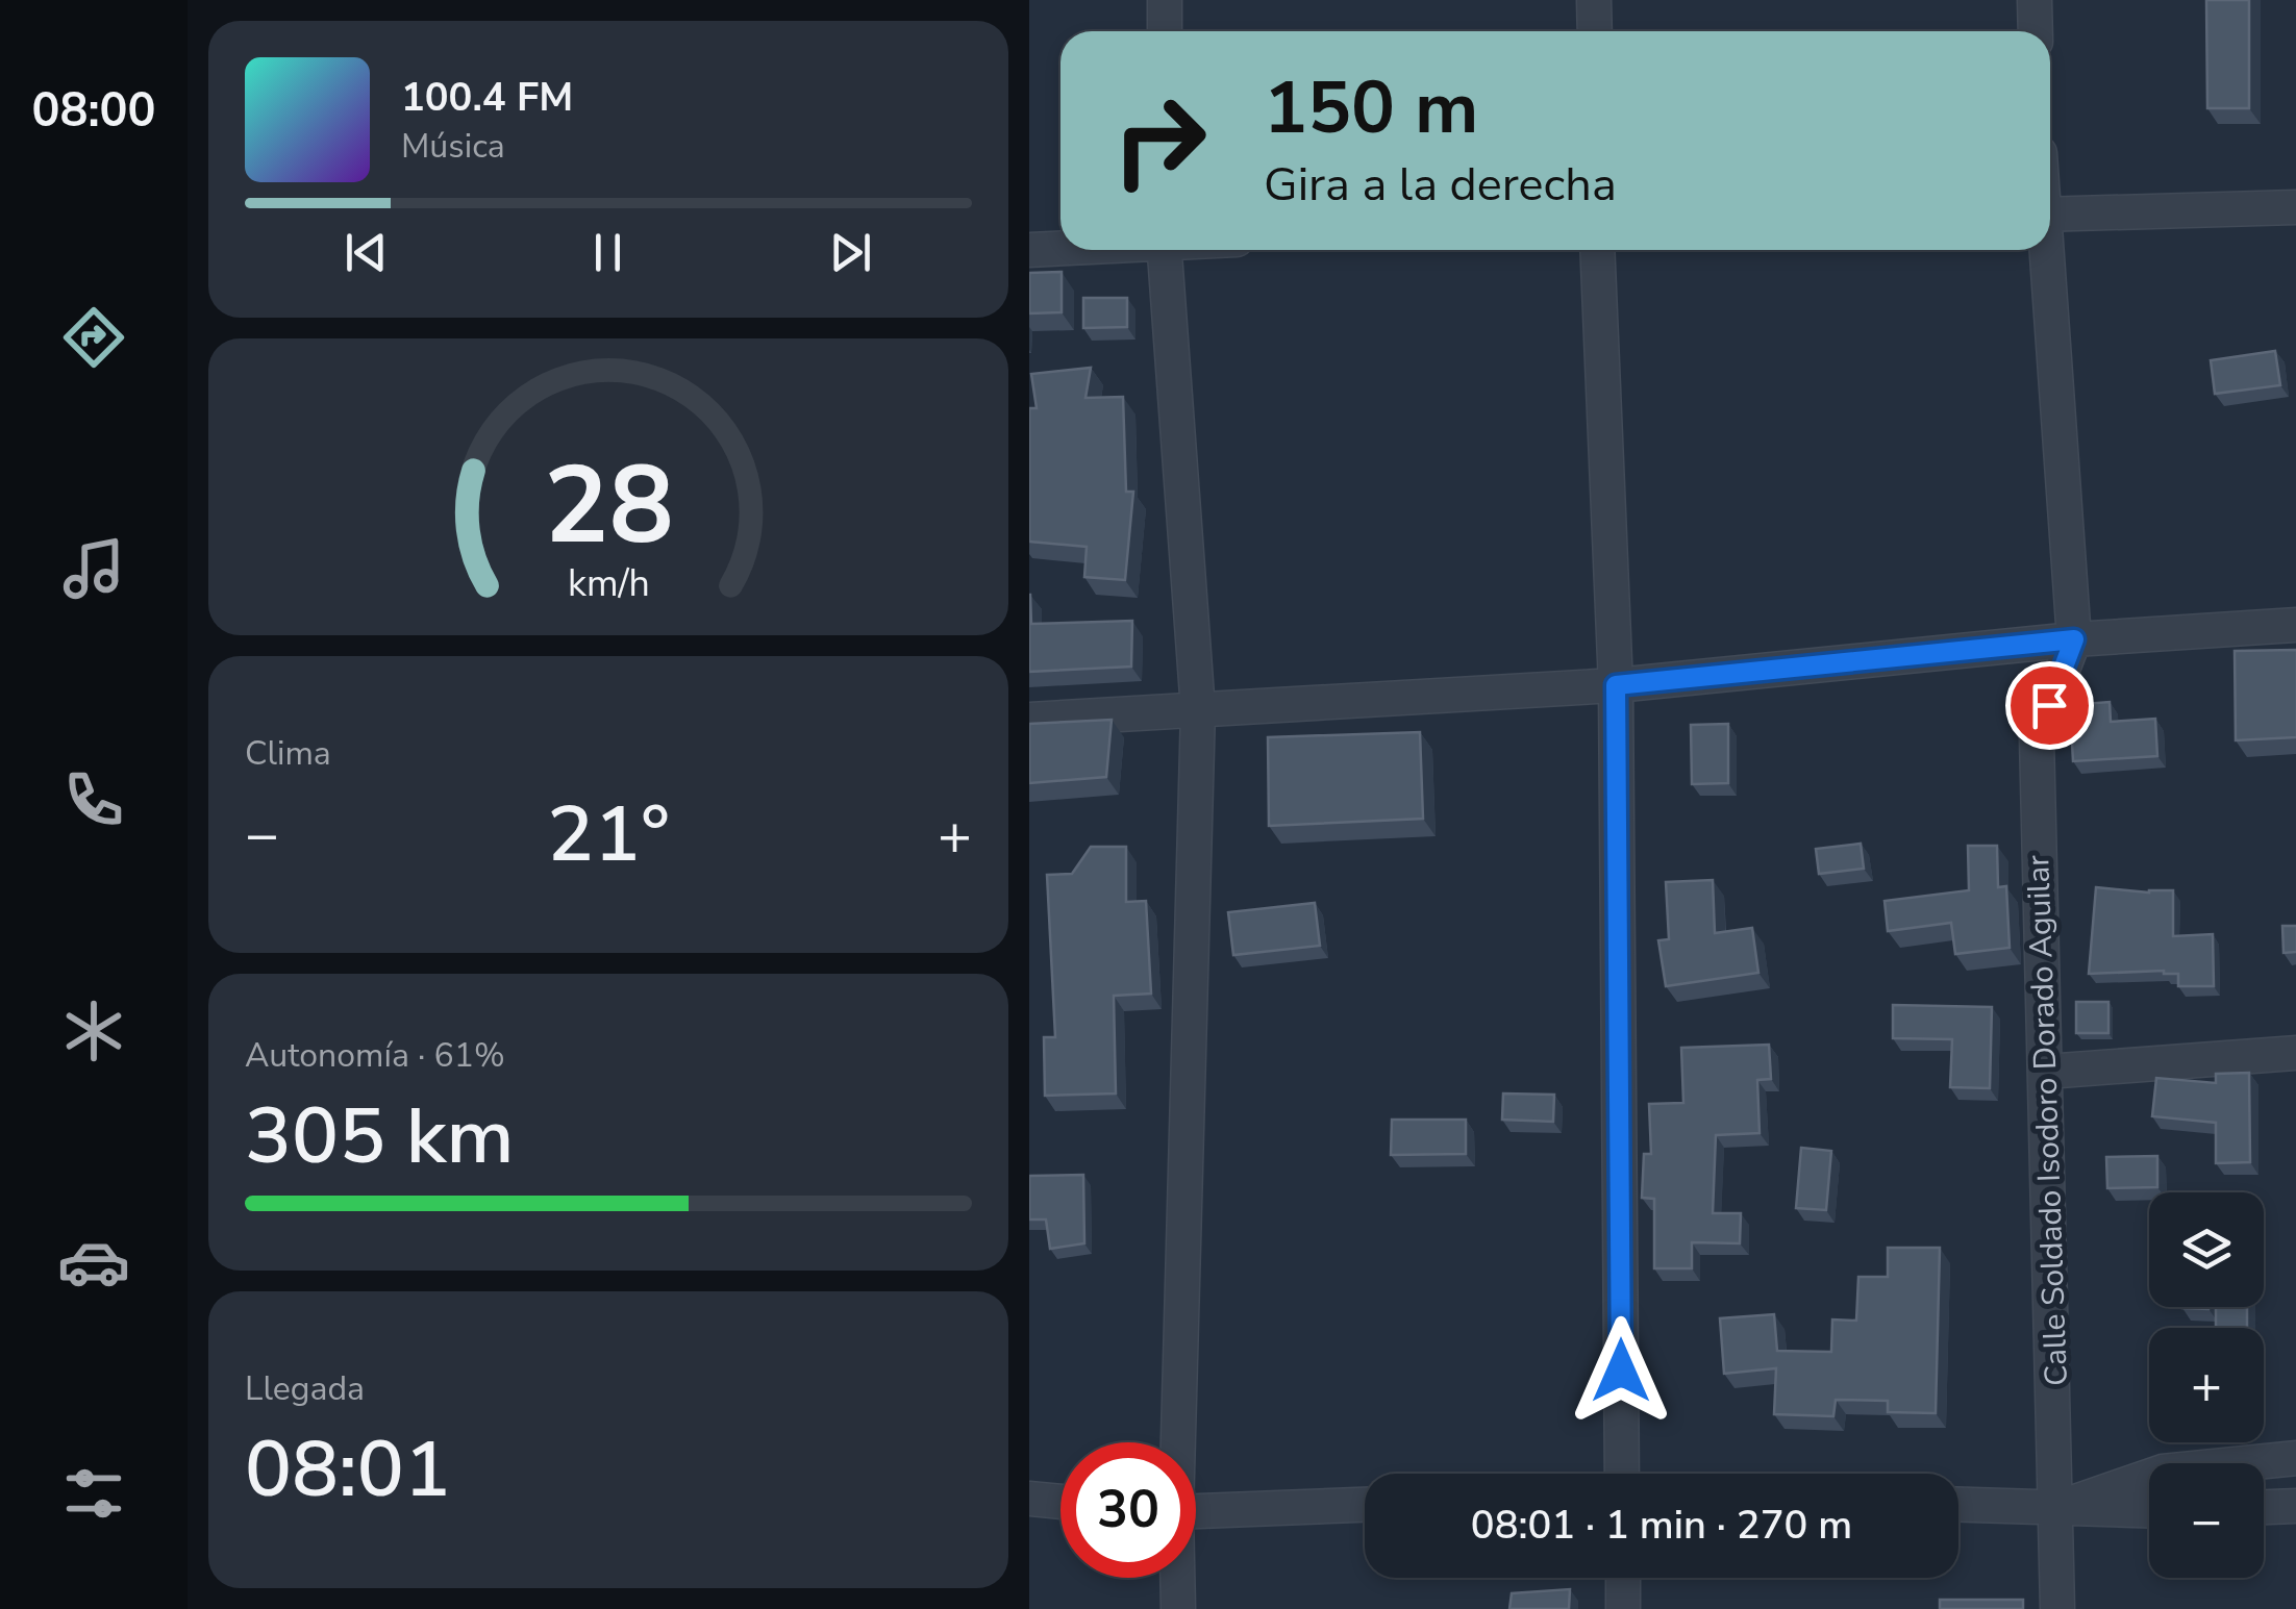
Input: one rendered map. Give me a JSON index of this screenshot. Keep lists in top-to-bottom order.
{
  "streets": {
    "street": ["Calle Soldado Isodoro Dorado Aguilar"]
  },
  "page": {
    "tabs": "08:00",
    "turn": ["150 m", "Gira a la derecha"],
    "song": ["100.4 FM", "Música"],
    "tile": [
      "Clima",
      ["Autonomía · 61%", "305 km"],
      ["Llegada", "08:01"]
    ],
    "heat": ["−", "21°", "+"],
    "map_buttons": ["+", "−"],
    "limit": "30",
    "trip": "08:01 · 1 min · 270 m",
    "gauge": ["28", "km/h"]
  }
}
